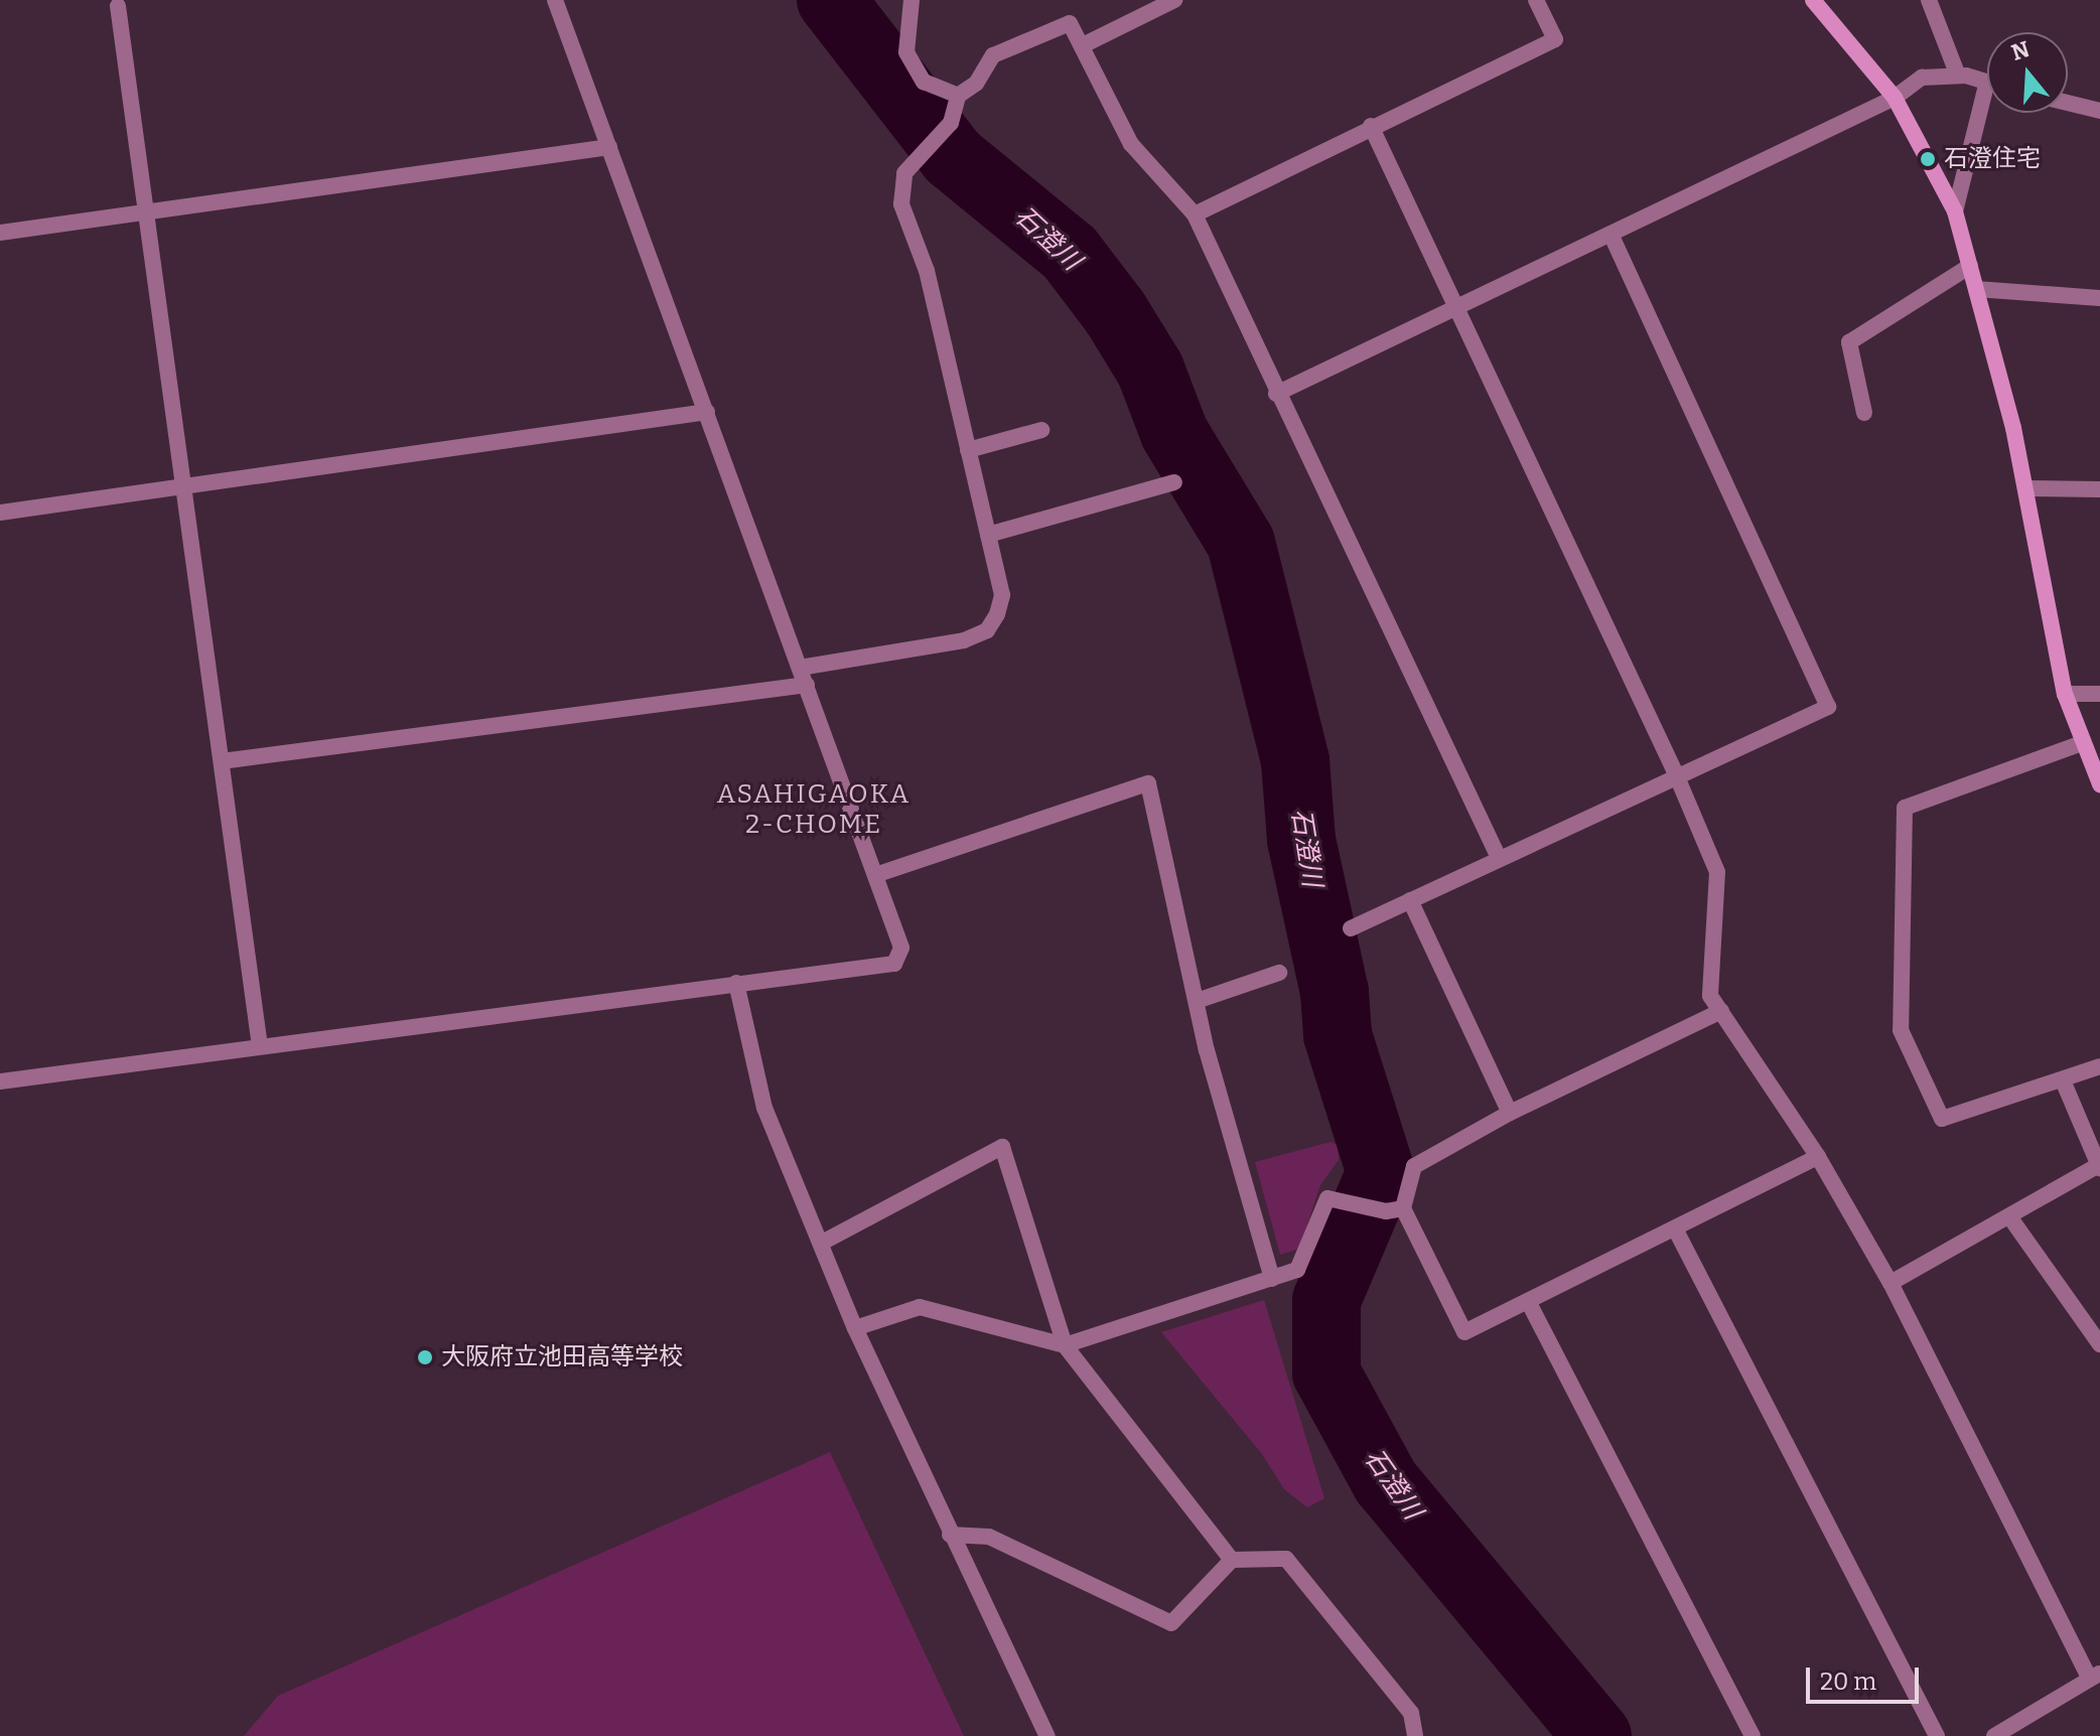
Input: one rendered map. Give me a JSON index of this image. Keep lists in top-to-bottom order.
{
  "districts": ["ASAHIGAOKA 2-CHOME"],
  "water": ["石澄川"],
  "places": ["石澄住宅", "大阪府立池田高等学校"],
  "scale_bar": "20 m",
  "north": "top"
}
